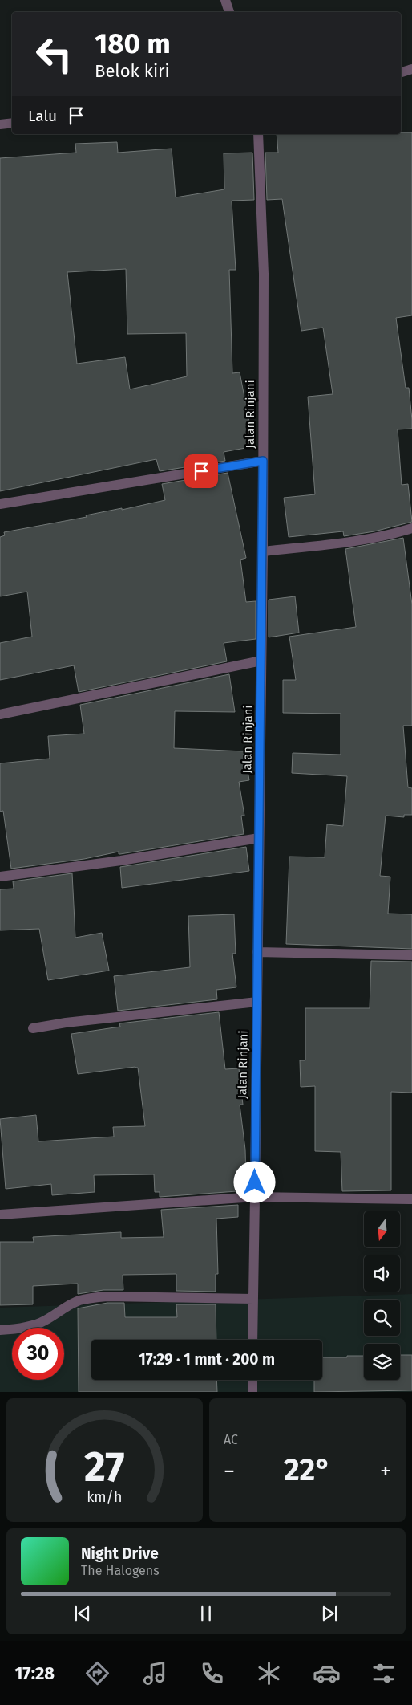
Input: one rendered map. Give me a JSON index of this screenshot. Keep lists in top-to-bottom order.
{
  "streets": {
    "street": ["Jalan Rinjani"]
  },
  "north": "bottom",
  "page": {
    "turn": ["180 m", "Belok kiri"],
    "then": "Lalu",
    "limit": "30",
    "trip": "17:29 · 1 mnt · 200 m",
    "tile": "AC",
    "heat": ["−", "22°", "+"],
    "song": ["Night Drive", "The Halogens"],
    "tabs": "17:28",
    "gauge": ["27", "km/h"]
  }
}
